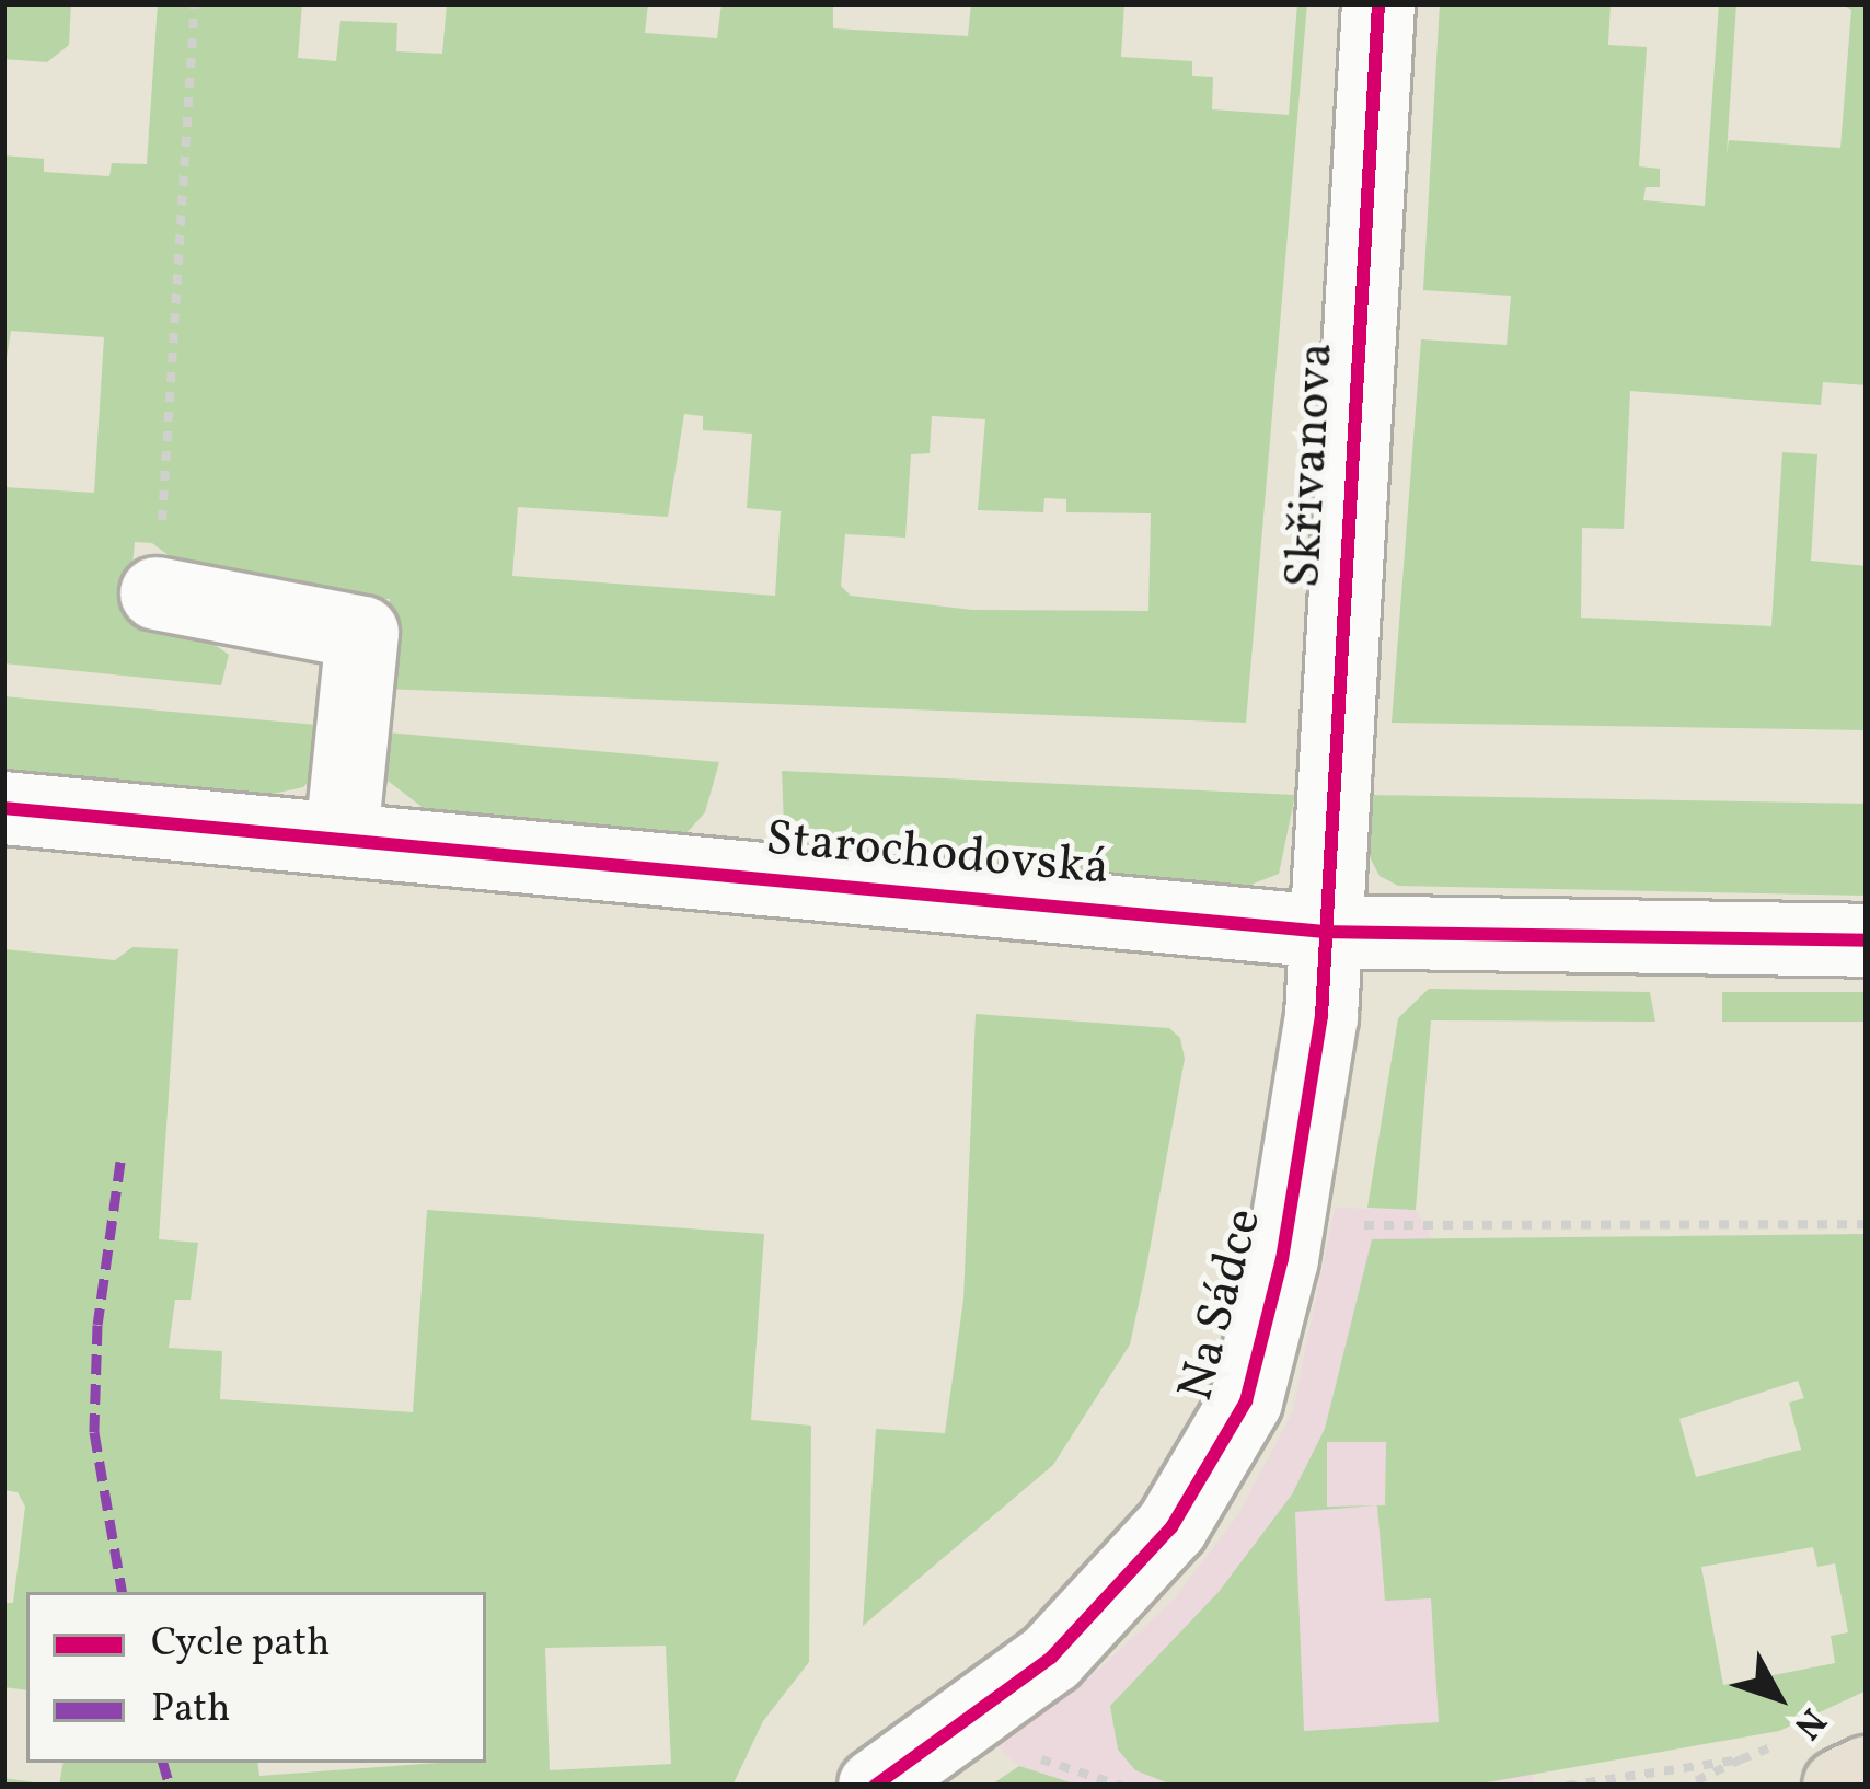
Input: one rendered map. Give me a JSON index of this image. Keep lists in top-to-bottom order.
{
  "streets": {
    "street": ["Skřivanova", "Starochodovská", "Na Sádce"]
  },
  "crossings": [
    ["Skřivanova", "Starochodovská"],
    ["Skřivanova", "Na Sádce"],
    ["Starochodovská", "Na Sádce"]
  ],
  "legend": ["Cycle path", "Path"],
  "north": "bottom right"
}
